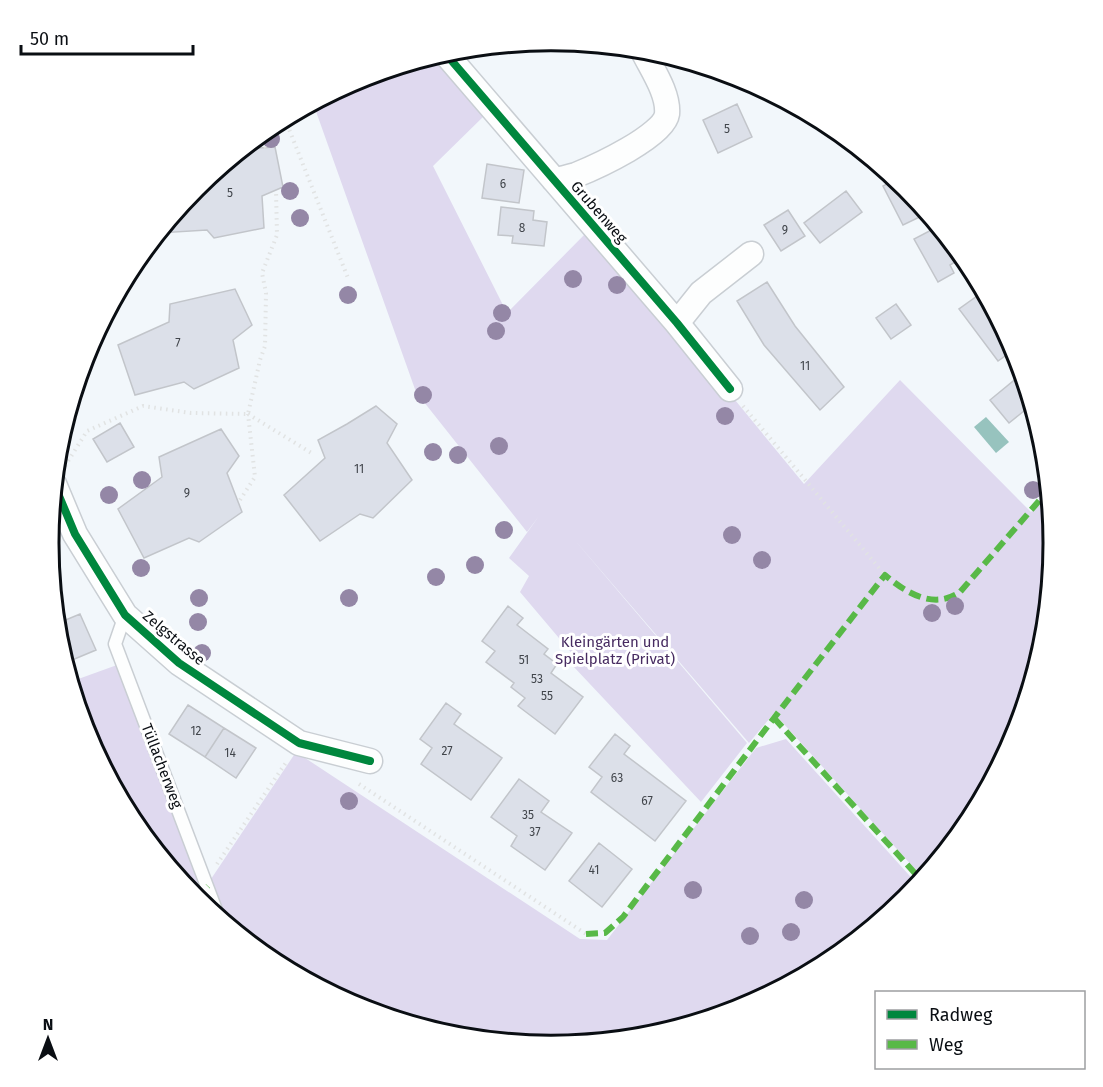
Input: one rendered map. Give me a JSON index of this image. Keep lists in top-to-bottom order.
{
  "streets": {
    "street": ["Grubenweg", "Zelgstrasse"],
    "lane": ["Tüllacherweg"]
  },
  "crossings": [
    ["Zelgstrasse", "Tüllacherweg"]
  ],
  "parks": ["Kleingärten und Spielplatz (Privat)"],
  "house_numbers": [
    "5",
    "6",
    "5",
    "8",
    "9",
    "7",
    "11",
    "11",
    "9",
    "51",
    "53",
    "55",
    "12",
    "27",
    "14",
    "63",
    "67",
    "35",
    "37",
    "41"
  ],
  "legend": ["Radweg", "Weg"],
  "scale_bar": "50 m",
  "north": "top"
}
